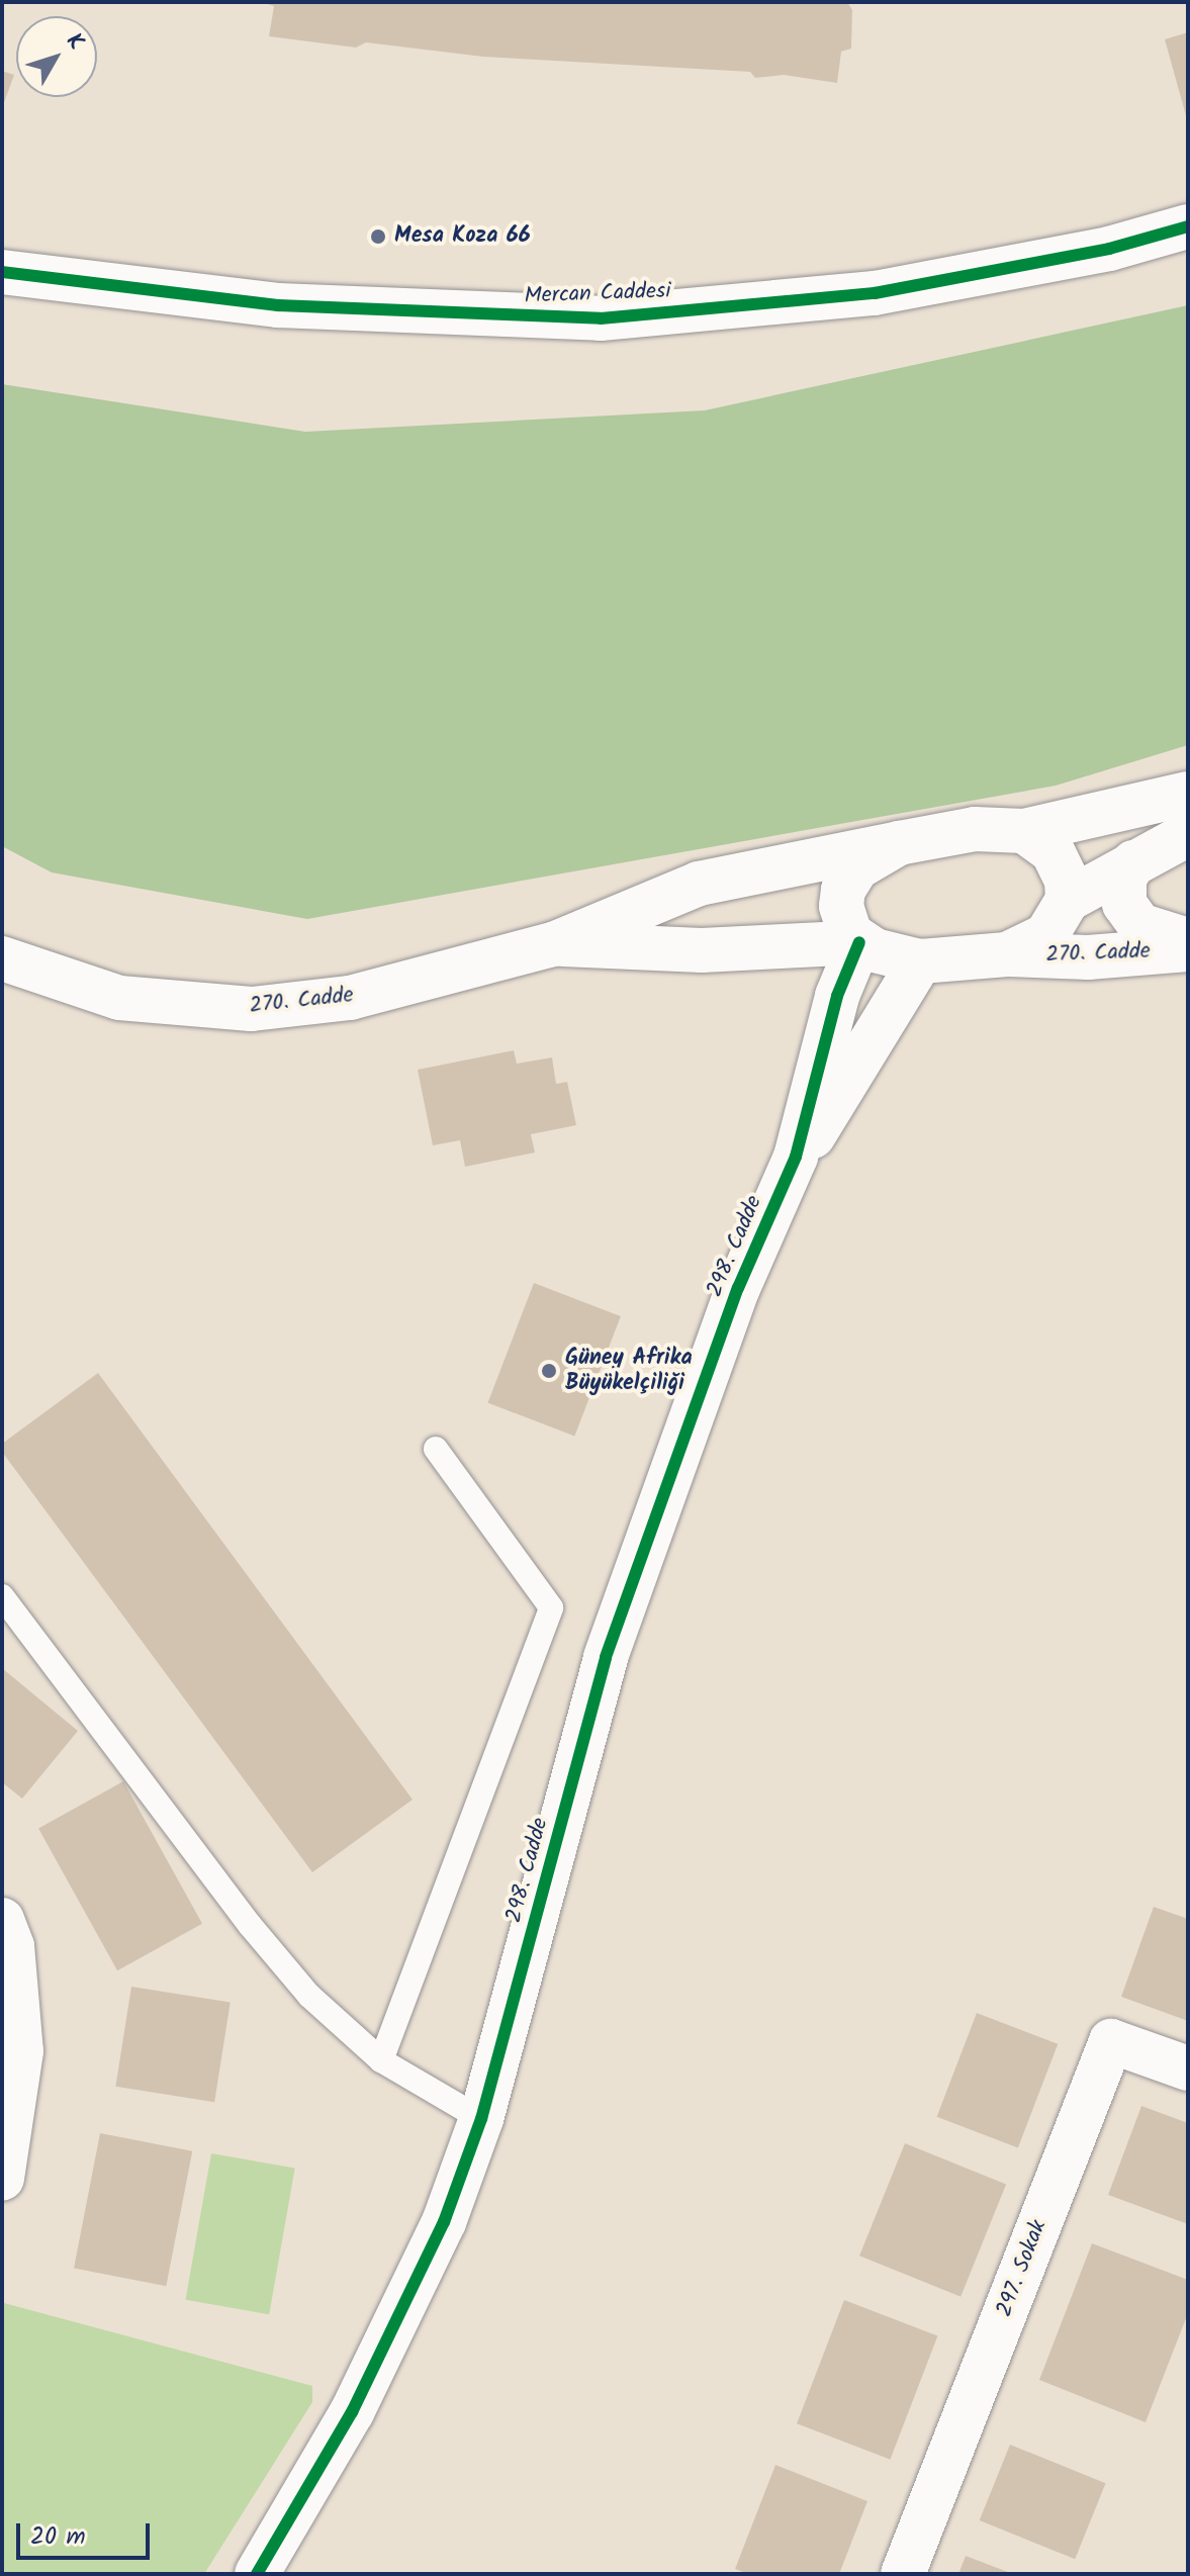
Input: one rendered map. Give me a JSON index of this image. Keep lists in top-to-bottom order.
{
  "streets": {
    "street": [
      "Mercan Caddesi",
      "270. Cadde",
      "298. Cadde",
      "297. Sokak"
    ]
  },
  "places": ["Mesa Koza 66", "Güney Afrika Büyükelçiliği"],
  "scale_bar": "20 m",
  "north": "top right"
}
